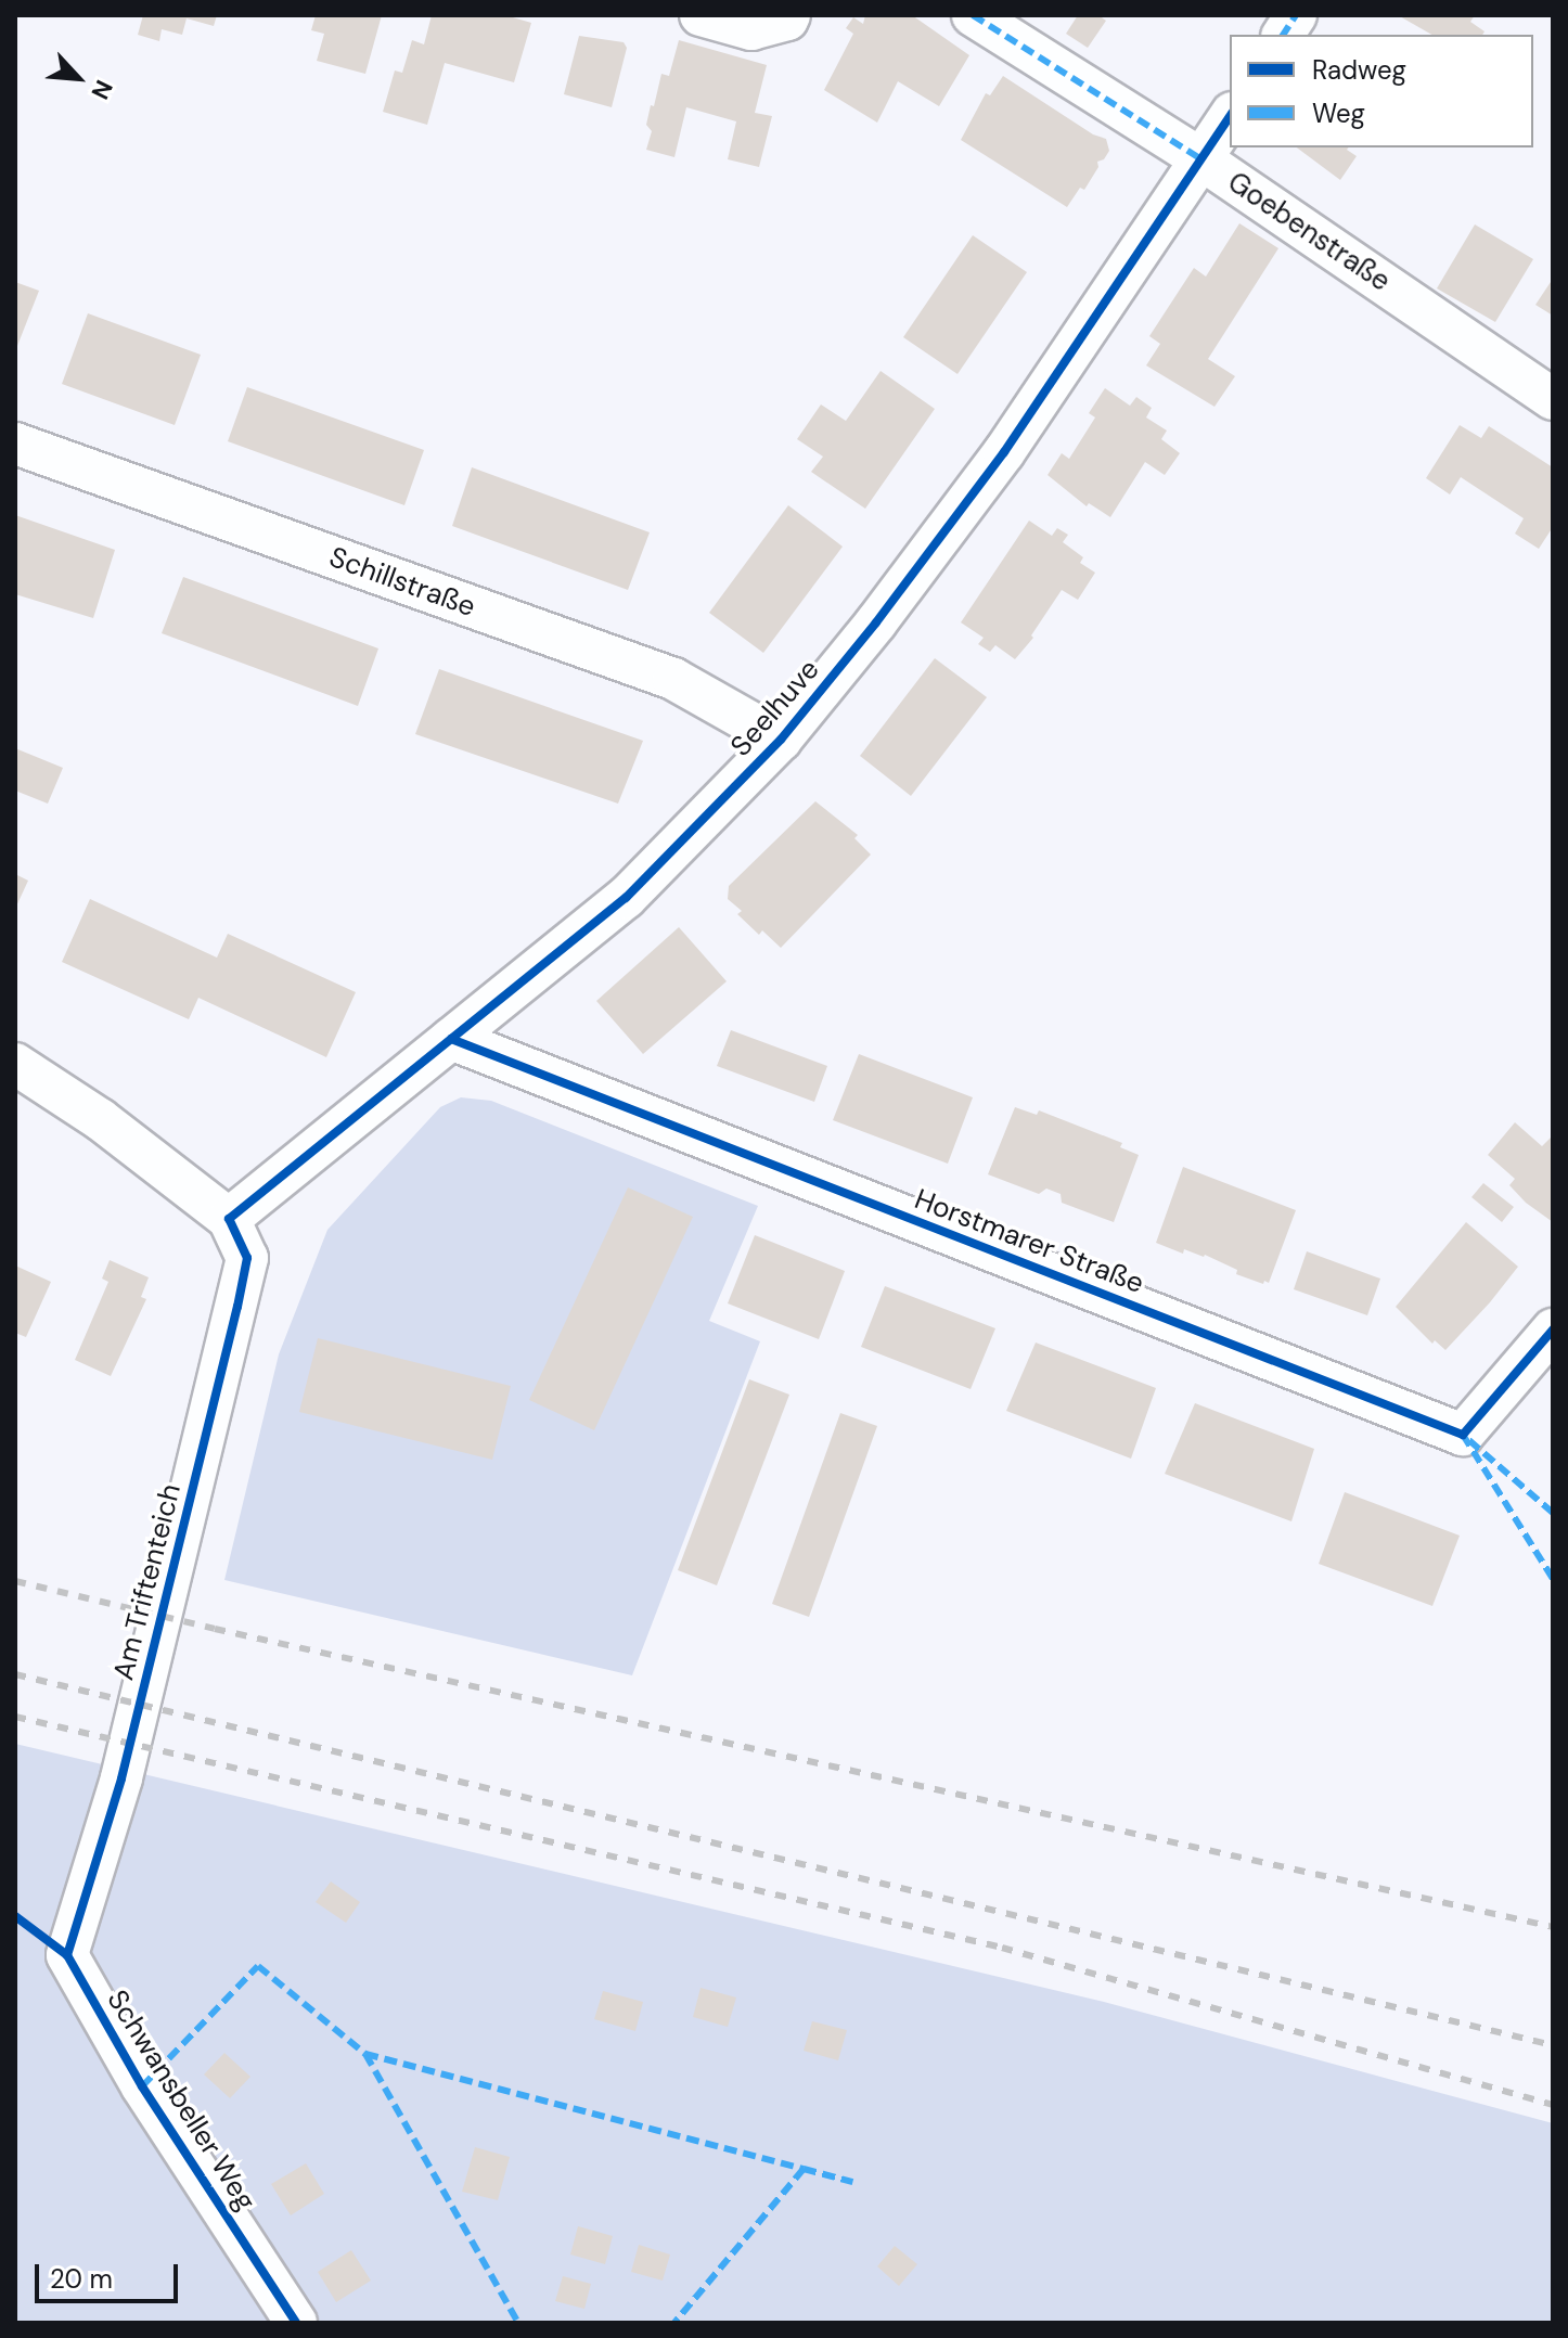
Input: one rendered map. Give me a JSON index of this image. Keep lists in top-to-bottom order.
{
  "streets": {
    "street": [
      "Goebenstraße",
      "Schillstraße",
      "Seelhuve",
      "Horstmarer Straße",
      "Am Triftenteich",
      "Schwansbeller Weg"
    ]
  },
  "crossings": [
    ["Goebenstraße", "Seelhuve"],
    ["Schillstraße", "Seelhuve"],
    ["Seelhuve", "Horstmarer Straße"],
    ["Seelhuve", "Am Triftenteich"],
    ["Am Triftenteich", "Schwansbeller Weg"]
  ],
  "legend": ["Radweg", "Weg"],
  "scale_bar": "20 m",
  "north": "bottom right"
}
